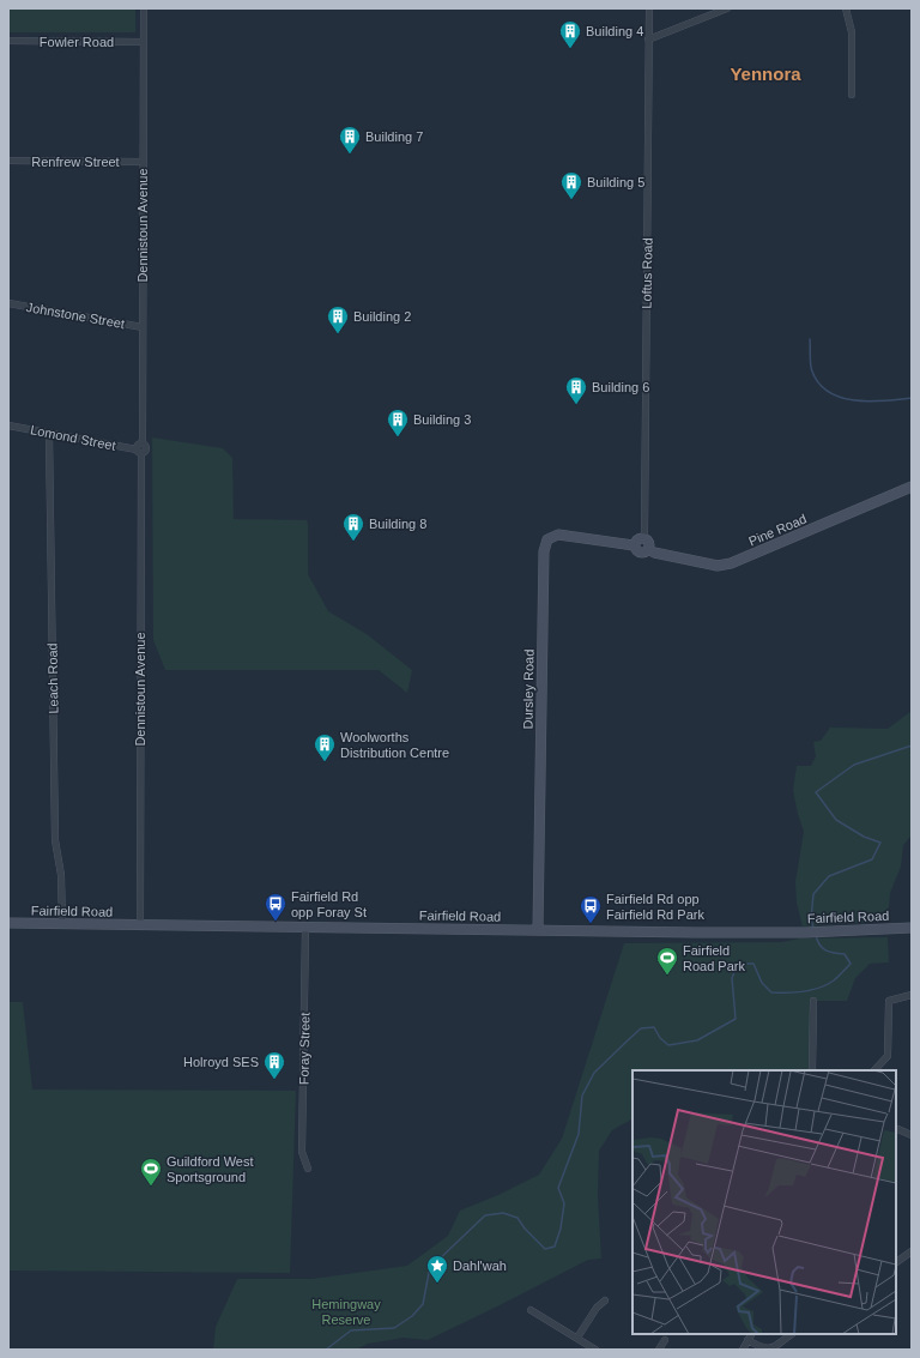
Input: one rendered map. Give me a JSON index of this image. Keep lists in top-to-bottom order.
{
  "streets": {
    "main road": ["Pine Road", "Dursley Road", "Fairfield Road"],
    "street": [
      "Fowler Road",
      "Renfrew Street",
      "Dennistoun Avenue",
      "Loftus Road",
      "Johnstone Street",
      "Lomond Street",
      "Leach Road",
      "Foray Street"
    ]
  },
  "crossings": [
    ["Fowler Road", "Dennistoun Avenue"],
    ["Renfrew Street", "Dennistoun Avenue"],
    ["Dennistoun Avenue", "Johnstone Street"],
    ["Dennistoun Avenue", "Lomond Street"],
    ["Dennistoun Avenue", "Fairfield Road"],
    ["Loftus Road", "Pine Road"],
    ["Loftus Road", "Dursley Road"],
    ["Lomond Street", "Leach Road"],
    ["Pine Road", "Dursley Road"],
    ["Leach Road", "Fairfield Road"],
    ["Dursley Road", "Fairfield Road"],
    ["Fairfield Road", "Foray Street"]
  ],
  "districts": ["Yennora"],
  "parks": ["Hemingway Reserve"],
  "places": {
    "building": [
      "Building 4",
      "Building 7",
      "Building 5",
      "Building 2",
      "Building 6",
      "Building 3",
      "Building 8",
      "Woolworths Distribution Centre",
      "Holroyd SES"
    ],
    "bus stop": ["Fairfield Rd opp Foray St", "Fairfield Rd opp Fairfield Rd Park"],
    "sports": ["Fairfield Road Park", "Guildford West Sportsground"],
    "place": ["Dahl'wah"]
  }
}
